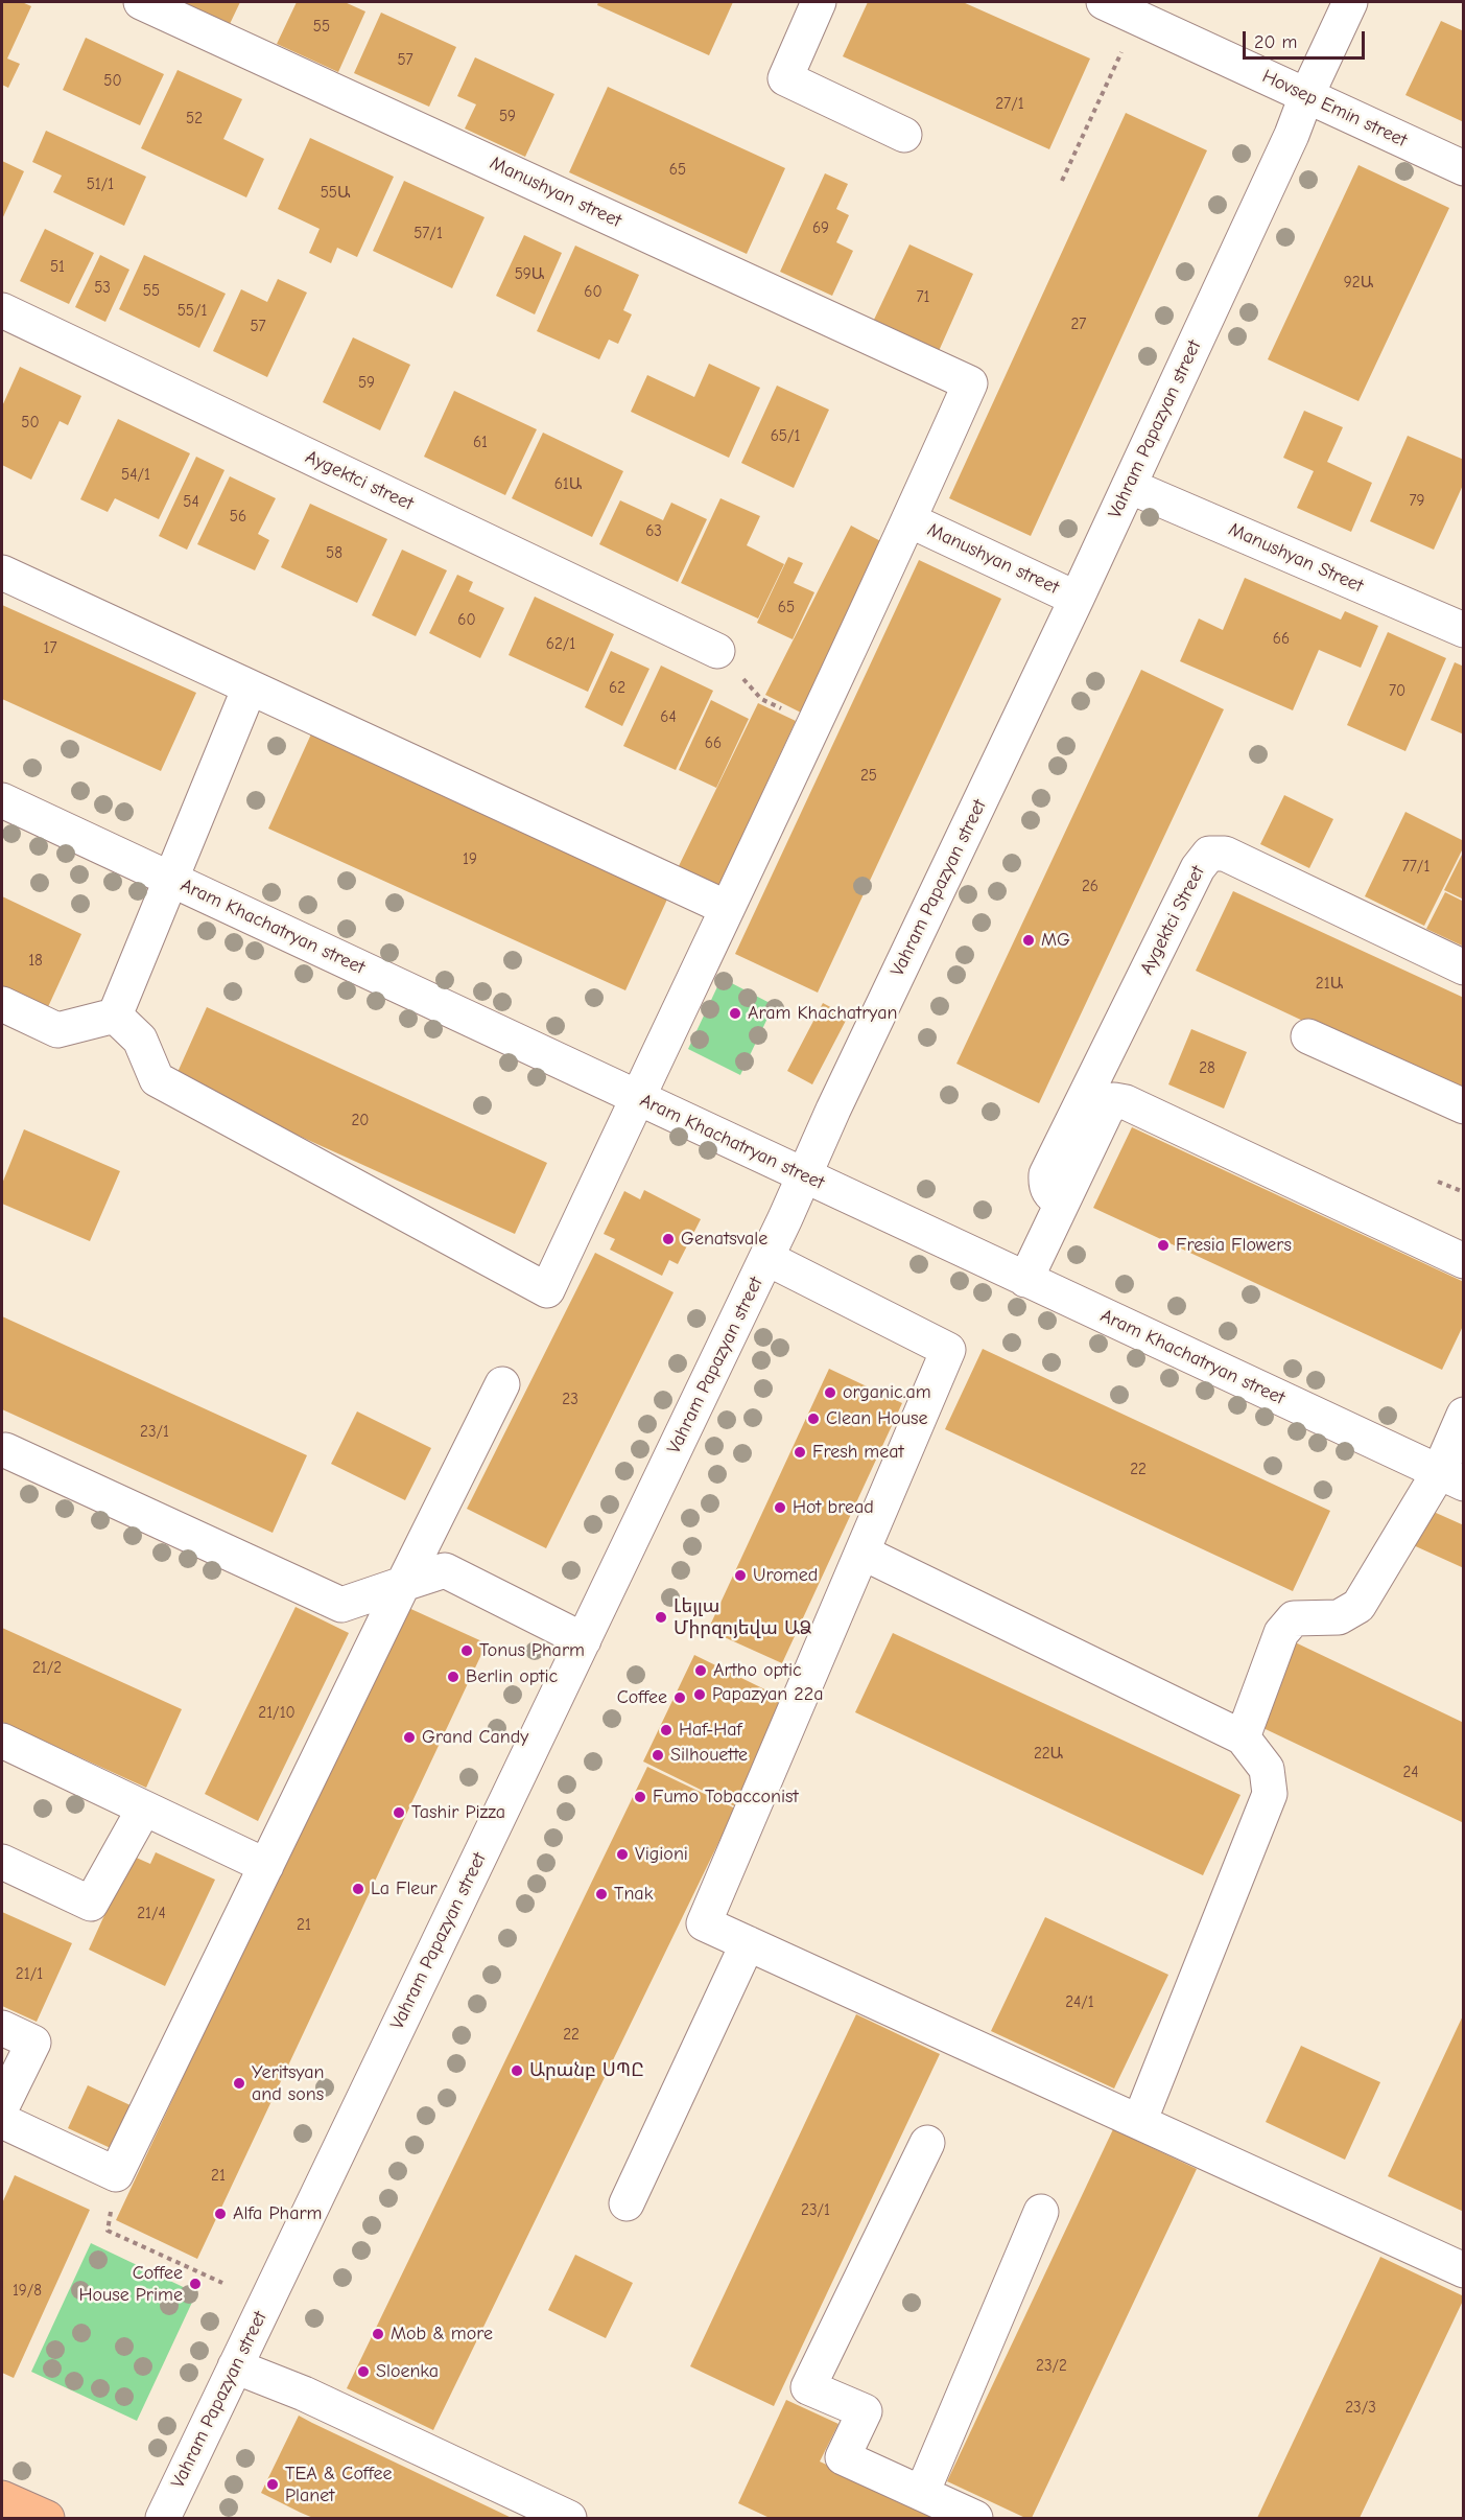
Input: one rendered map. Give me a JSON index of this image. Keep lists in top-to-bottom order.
{
  "streets": {
    "street": [
      "Hovsep Emin street",
      "Manushyan street",
      "Vahram Papazyan street",
      "Aygektci street",
      "Manushyan Street",
      "Aygektci Street",
      "Aram Khachatryan street"
    ]
  },
  "crossings": [
    ["Hovsep Emin street", "Vahram Papazyan street"],
    ["Manushyan street", "Vahram Papazyan street"],
    ["Manushyan street", "Manushyan Street"],
    ["Vahram Papazyan street", "Manushyan Street"],
    ["Vahram Papazyan street", "Aram Khachatryan street"]
  ],
  "places": [
    "MG",
    "Aram Khachatryan",
    "Genatsvale",
    "Fresia Flowers",
    "organic.am",
    "Clean House",
    "Fresh meat",
    "Hot bread",
    "Uromed",
    "Լեյլա Միրզոյեվա ԱՁ",
    "Tonus Pharm",
    "Artho optic",
    "Berlin optic",
    "Papazyan 22a",
    "Coffee",
    "Haf-Haf",
    "Grand Candy",
    "Silhouette",
    "Fumo Tobacconist",
    "Tashir Pizza",
    "Vigioni",
    "La Fleur",
    "Tnak",
    "Արանբ ՍՊԸ",
    "Yeritsyan and sons",
    "Alfa Pharm",
    "Coffee House Prime",
    "Mob & more",
    "Sloenka",
    "TEA & Coffee Planet"
  ],
  "house_numbers": [
    "55",
    "57",
    "50",
    "27/1",
    "59",
    "52",
    "65",
    "51/1",
    "55Ա",
    "69",
    "57/1",
    "51",
    "59Ա",
    "92Ա",
    "53",
    "55",
    "60",
    "71",
    "55/1",
    "27",
    "57",
    "59",
    "50",
    "65/1",
    "61",
    "54/1",
    "61Ա",
    "79",
    "54",
    "56",
    "63",
    "58",
    "65",
    "60",
    "66",
    "62/1",
    "17",
    "62",
    "70",
    "64",
    "66",
    "25",
    "19",
    "77/1",
    "26",
    "18",
    "21Ա",
    "28",
    "20",
    "23",
    "23/1",
    "22",
    "21/2",
    "21/10",
    "22Ա",
    "24",
    "21/4",
    "21",
    "21/1",
    "24/1",
    "22",
    "21",
    "23/1",
    "19/8",
    "23/2",
    "23/3"
  ],
  "scale_bar": "20 m"
}
